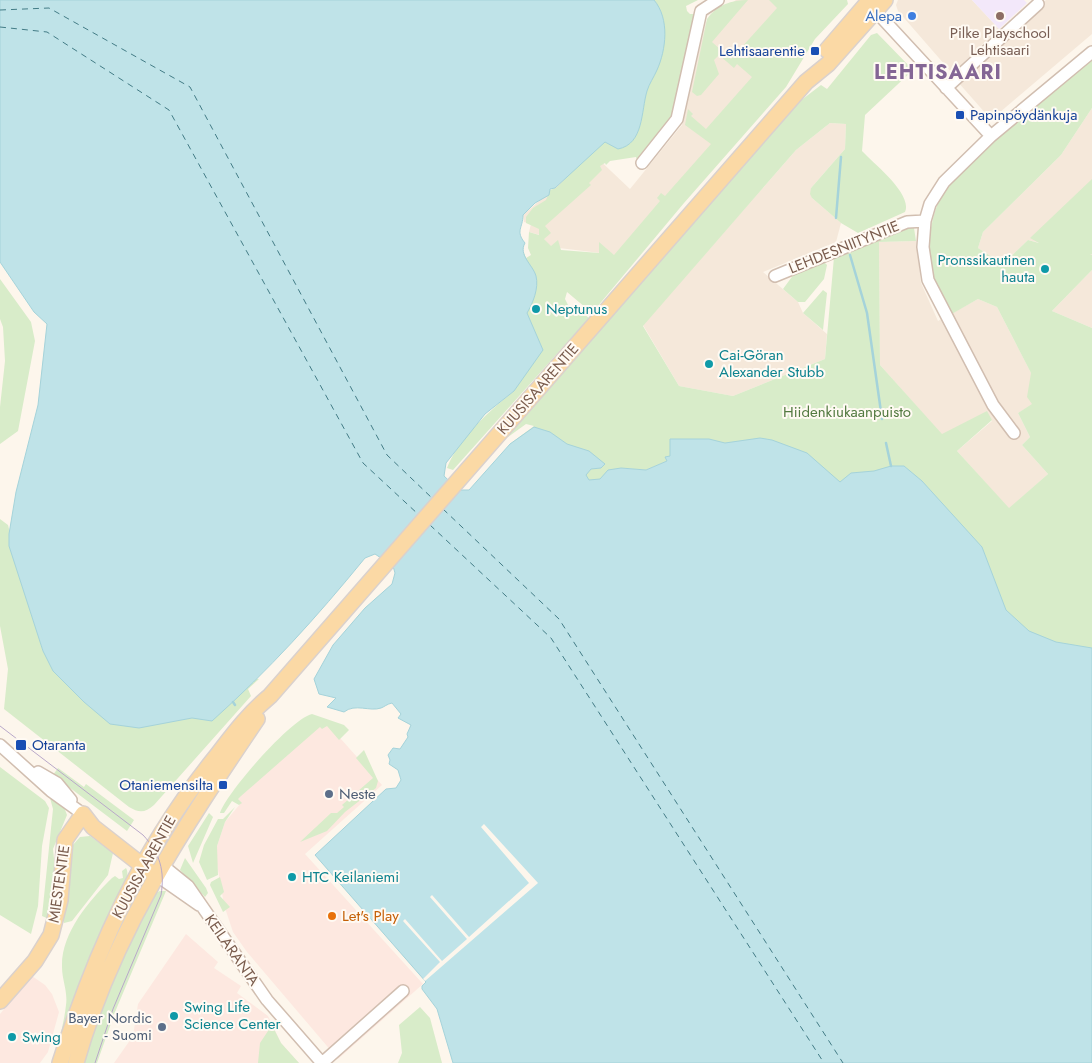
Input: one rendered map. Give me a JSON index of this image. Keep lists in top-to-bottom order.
{
  "streets": {
    "main road": ["KUUSISAARENTIE", "MIESTENTIE"],
    "street": ["LEHDESNIITYNTIE", "KEILARANTA"]
  },
  "crossings": [
    ["KUUSISAARENTIE", "KEILARANTA"]
  ],
  "districts": ["LEHTISAARI"],
  "parks": ["Hiidenkiukaanpuisto"],
  "places": {
    "other": [
      "Alepa",
      "Pilke Playschool Lehtisaari",
      "Pronssikautinen hauta",
      "Neptunus",
      "Cai-Göran Alexander Stubb",
      "Neste",
      "HTC Keilaniemi",
      "Let's Play",
      "Swing Life Science Center",
      "Bayer Nordic - Suomi",
      "Swing"
    ],
    "transit": [
      "Lehtisaarentie",
      "Papinpöydänkuja",
      "Otaranta",
      "Otaniemensilta"
    ]
  }
}
